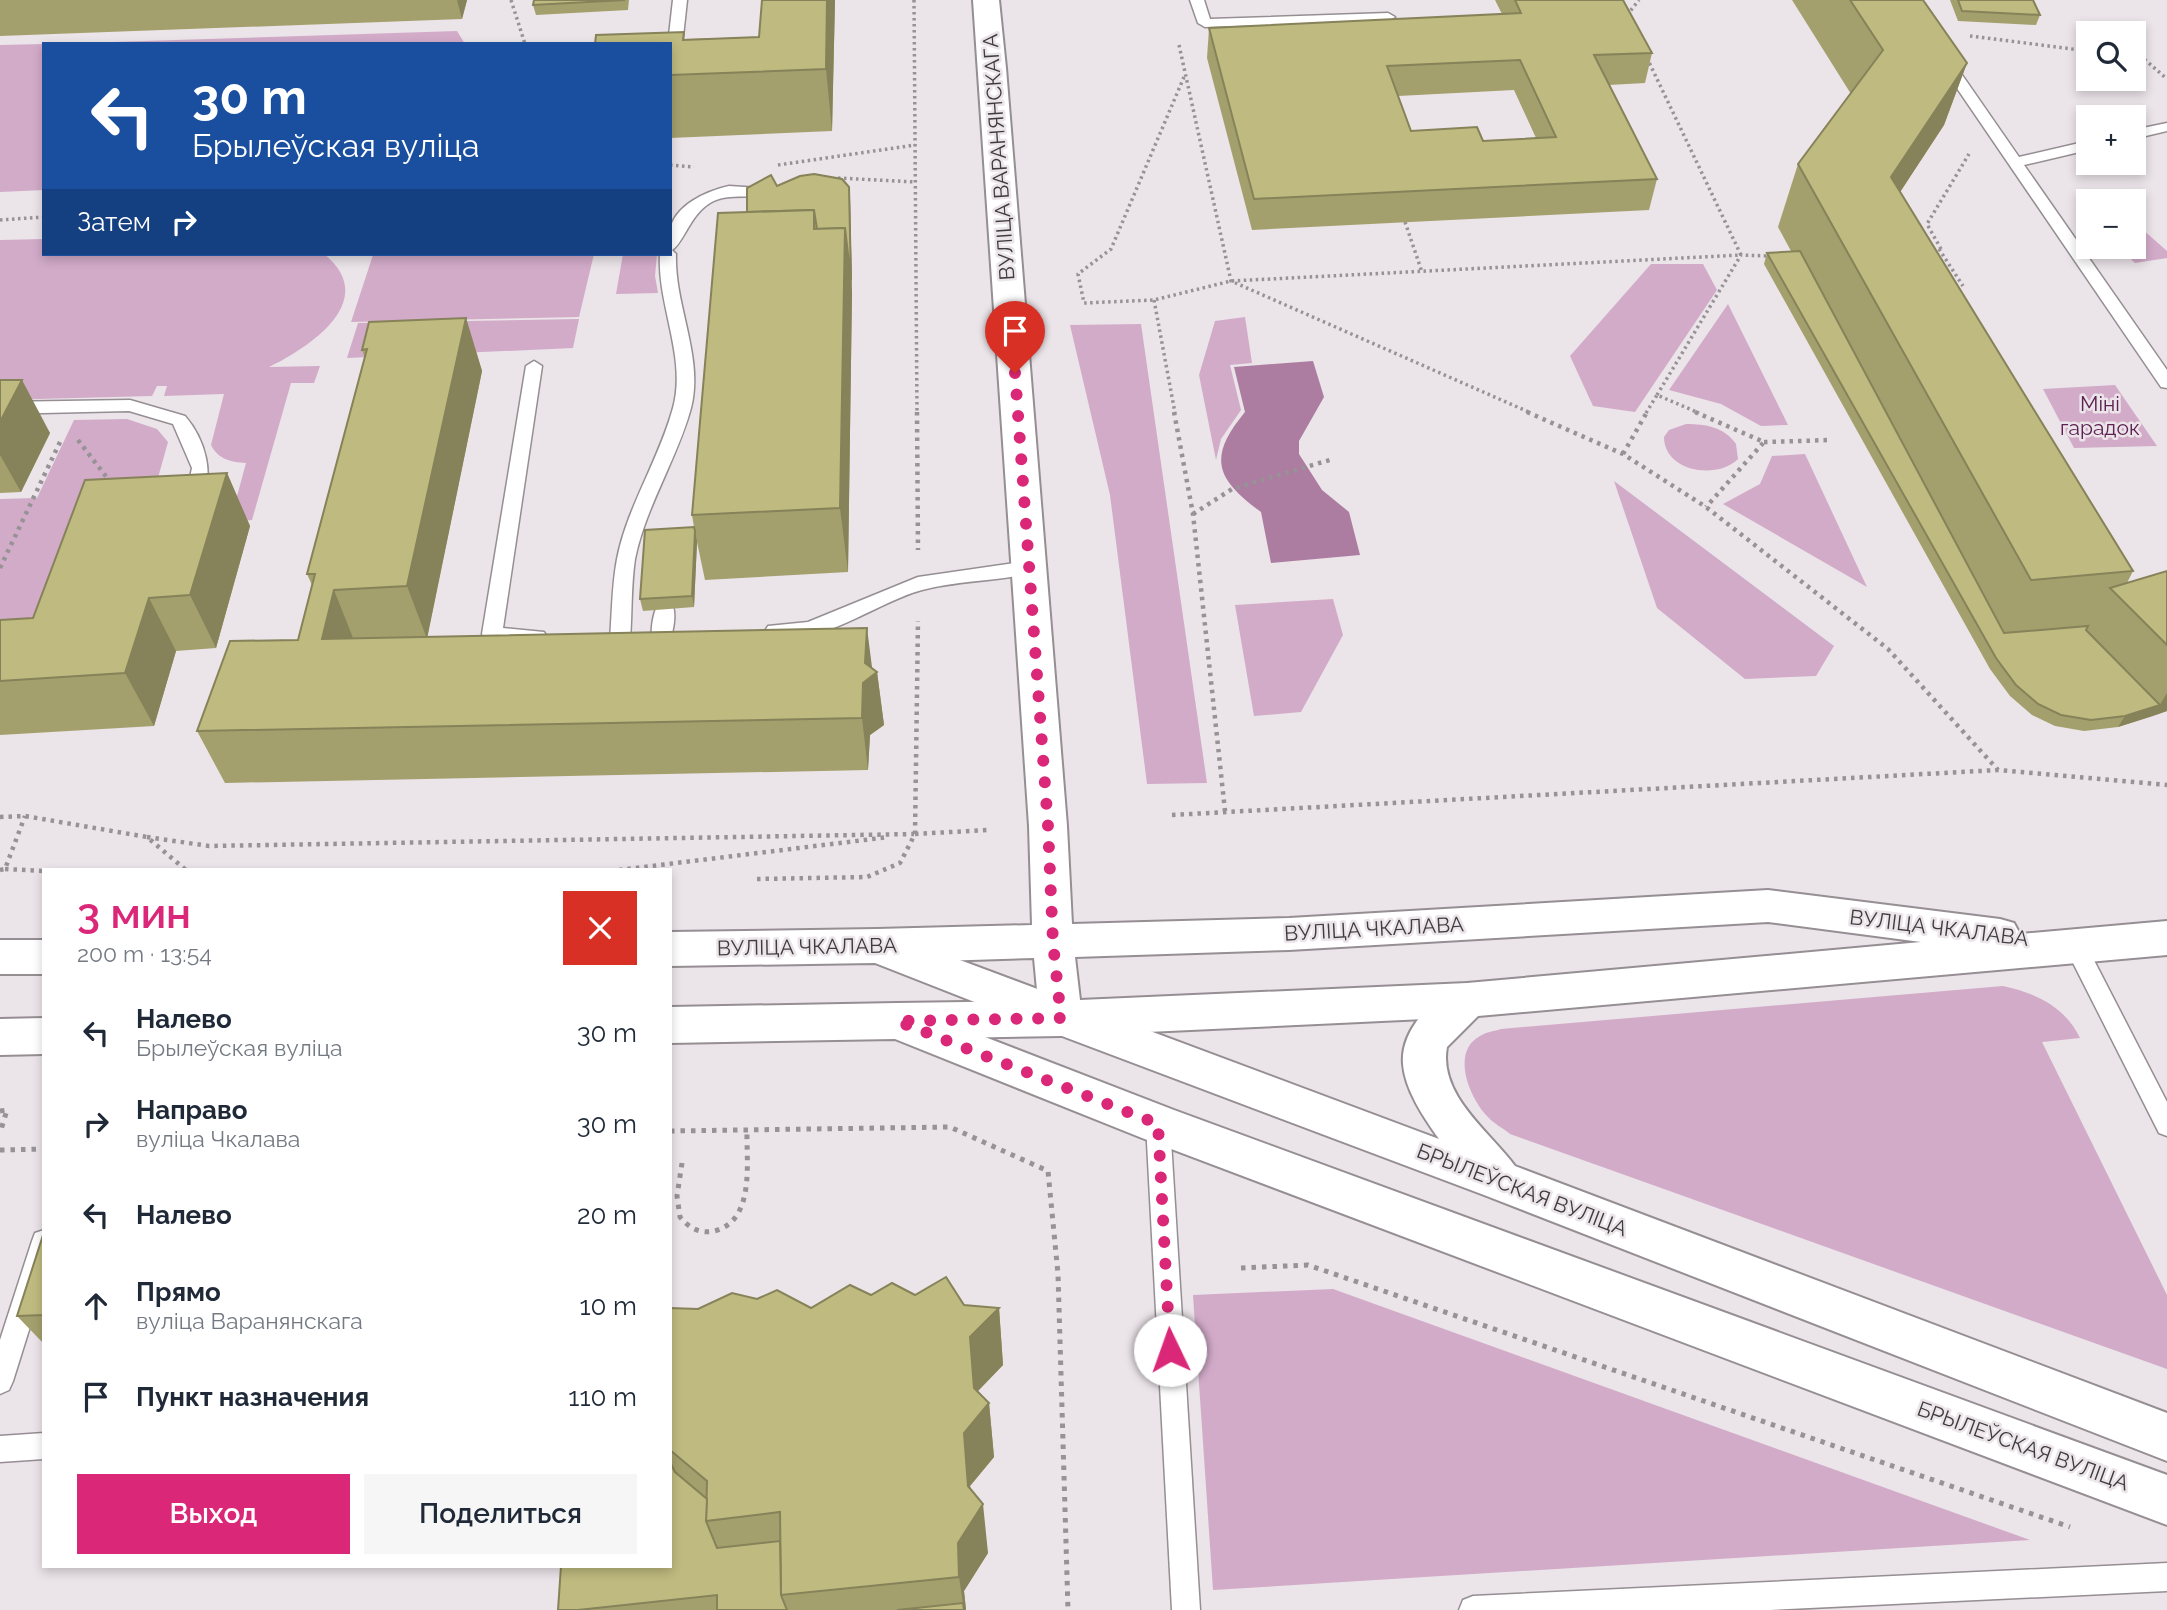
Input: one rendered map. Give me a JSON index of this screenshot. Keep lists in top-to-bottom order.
{
  "streets": {
    "main road": ["ВУЛІЦА ВАРАНЯНСКАГА", "ВУЛІЦА ЧКАЛАВА", "БРЫЛЕЎСКАЯ ВУЛІЦА"]
  },
  "crossings": [
    ["ВУЛІЦА ВАРАНЯНСКАГА", "ВУЛІЦА ЧКАЛАВА"],
    ["ВУЛІЦА ВАРАНЯНСКАГА", "БРЫЛЕЎСКАЯ ВУЛІЦА"],
    ["ВУЛІЦА ЧКАЛАВА", "БРЫЛЕЎСКАЯ ВУЛІЦА"]
  ],
  "parks": ["Міні гарадок"],
  "page": {
    "map_buttons": ["+", "−"],
    "turn": ["30 m", "Брылеўская вуліца"],
    "then": "Затем",
    "heading": ["3 мин", "200 m · 13:54"],
    "list": [
      {
        "name": "Налево",
        "note": "Брылеўская вуліца",
        "value": "30 m"
      },
      {
        "name": "Направо",
        "note": "вуліца Чкалава",
        "value": "30 m"
      },
      {
        "name": "Налево",
        "value": "20 m"
      },
      {
        "name": "Прямо",
        "note": "вуліца Варанянскага",
        "value": "10 m"
      },
      {
        "name": "Пункт назначения",
        "value": "110 m"
      }
    ],
    "buttons": ["Выход", "Поделиться"]
  }
}
